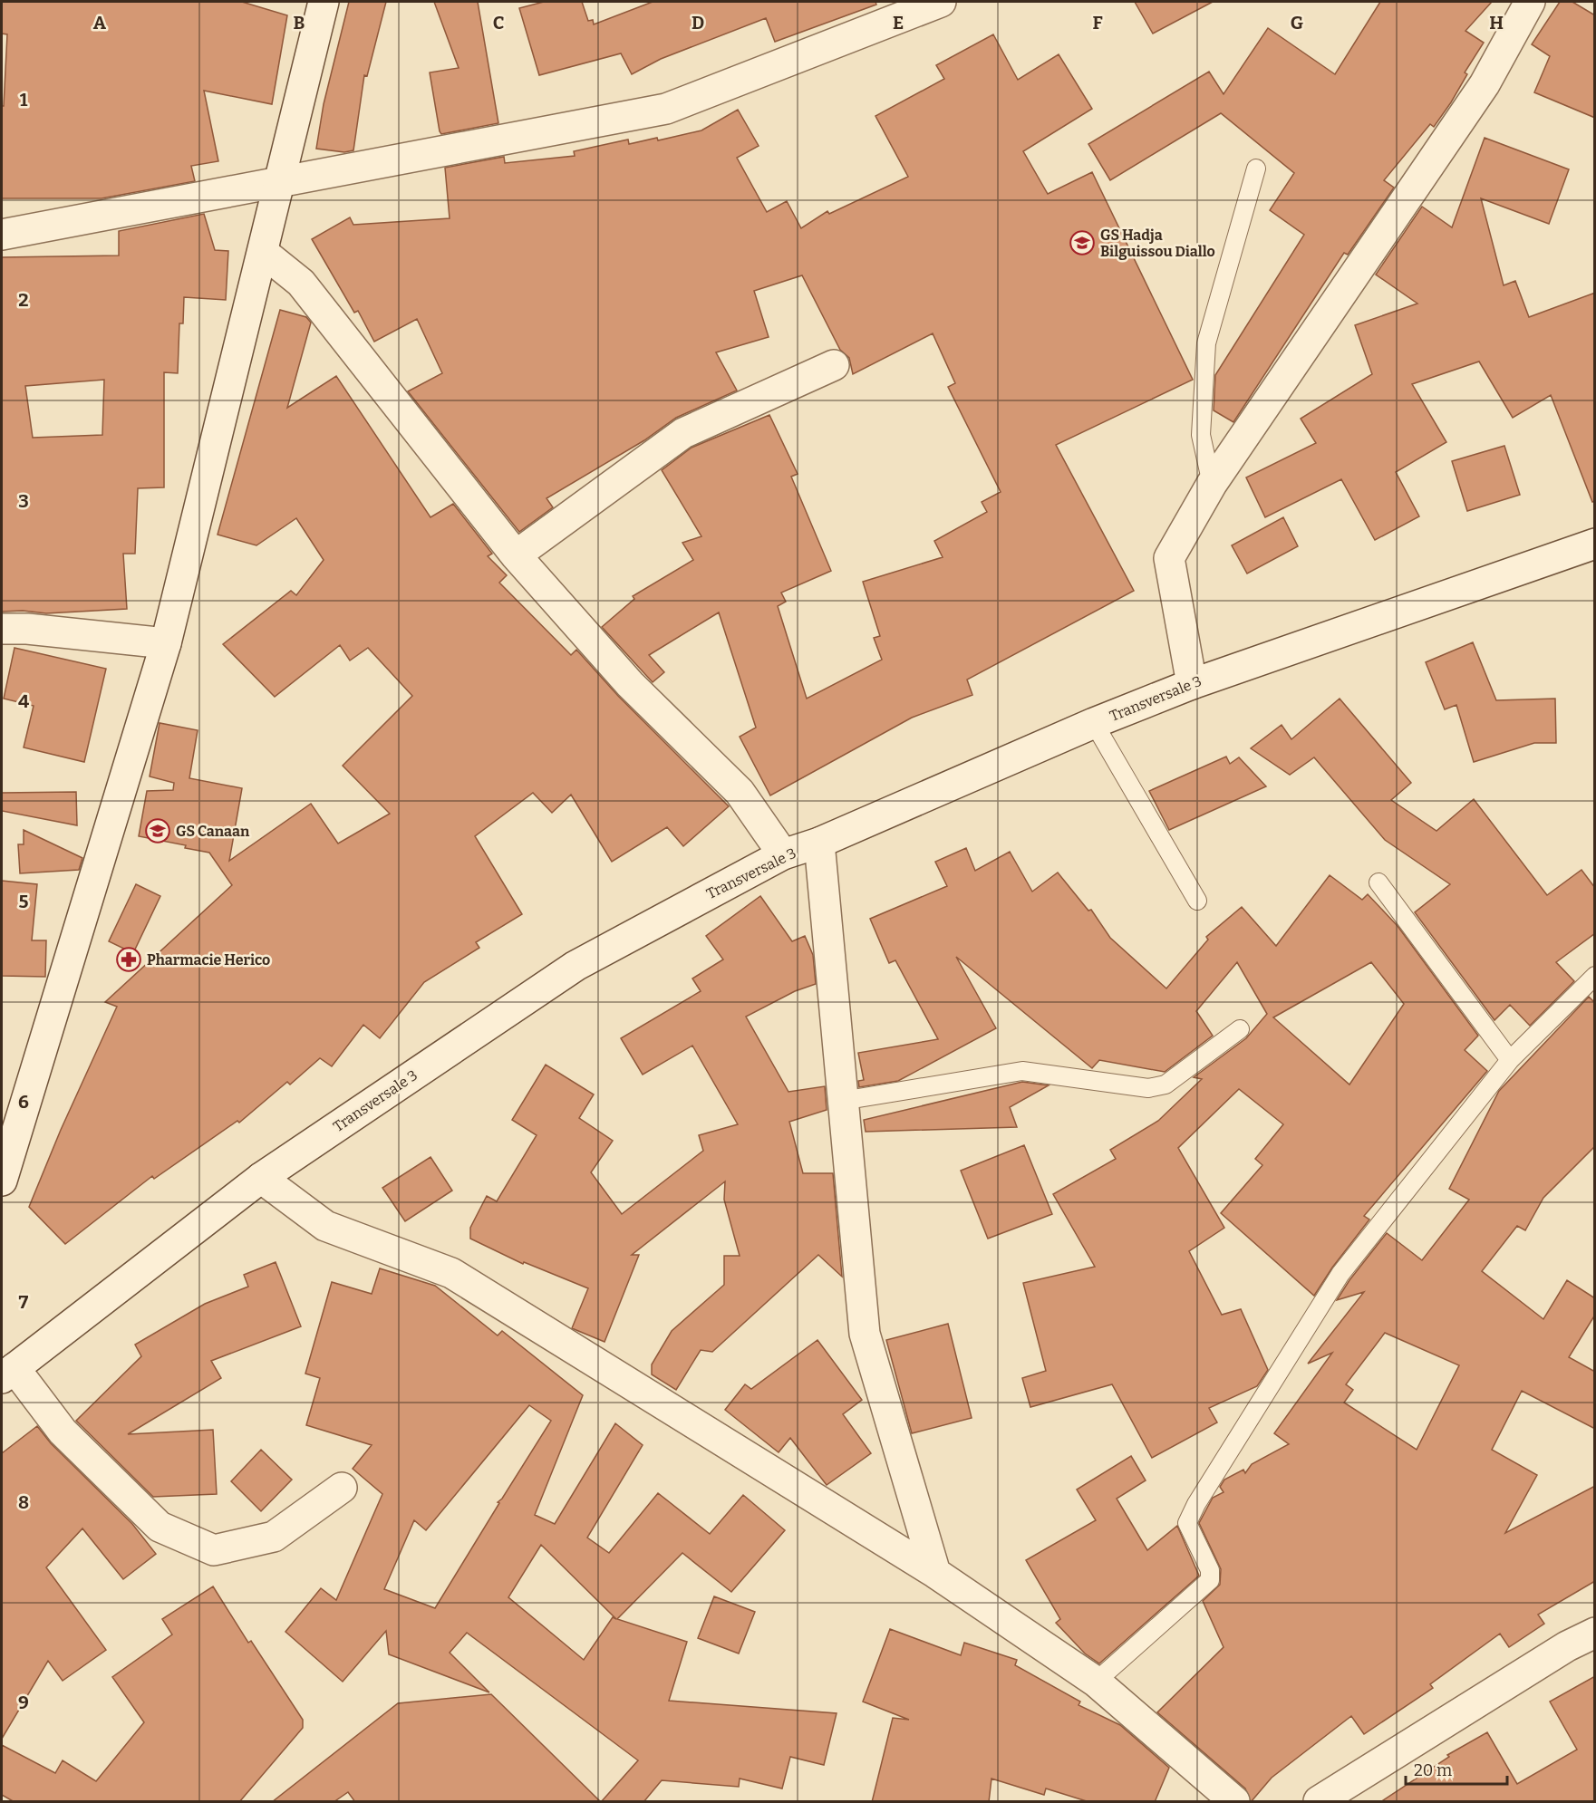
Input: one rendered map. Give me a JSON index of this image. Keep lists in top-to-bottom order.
{
  "streets": {
    "street": ["Transversale 3"]
  },
  "places": {
    "school or university": ["GS Hadja Bilguissou Diallo", "GS Canaan"],
    "pharmacy": ["Pharmacie Herico"]
  },
  "scale_bar": "20 m",
  "grid": {
    "columns": [
      "A",
      "B",
      "C",
      "D",
      "E",
      "F",
      "G",
      "H"
    ],
    "rows": [
      "1",
      "2",
      "3",
      "4",
      "5",
      "6",
      "7",
      "8",
      "9"
    ]
  }
}
